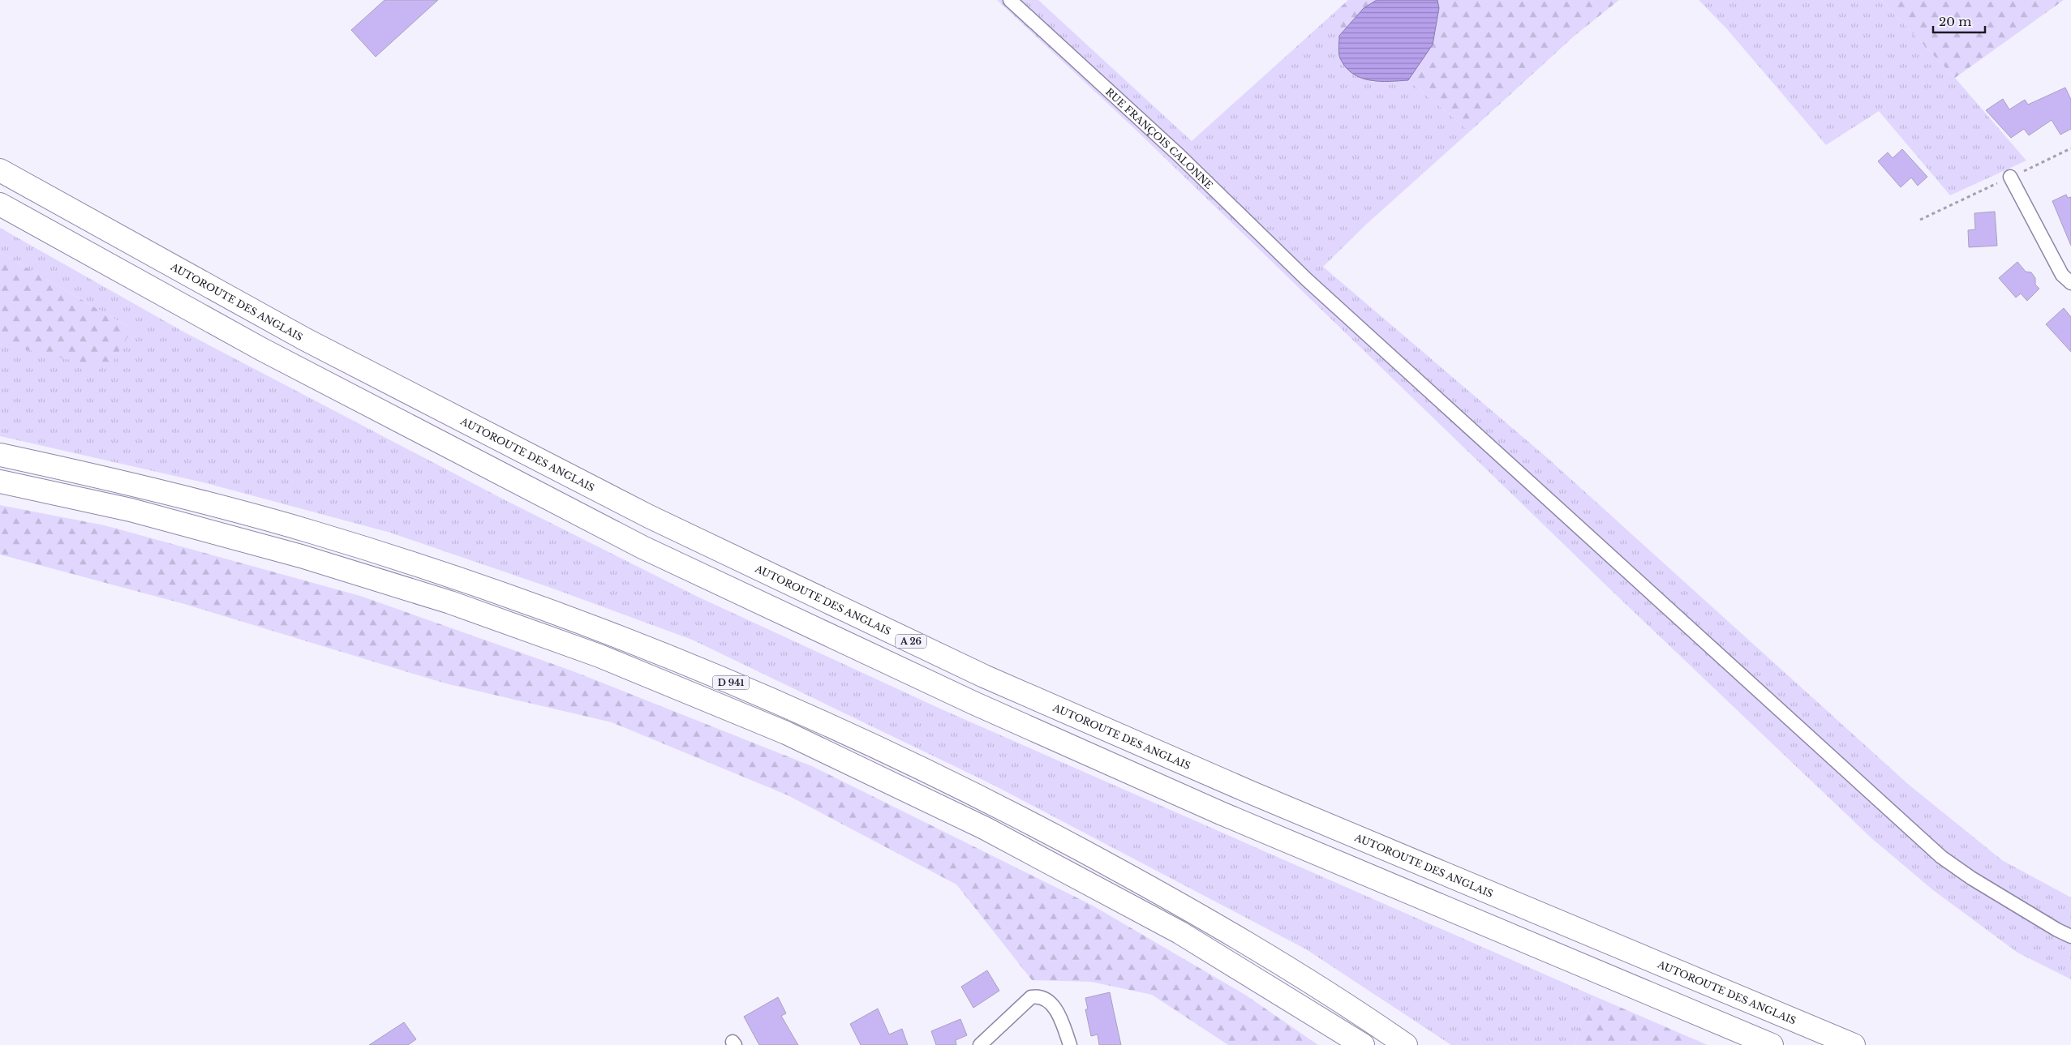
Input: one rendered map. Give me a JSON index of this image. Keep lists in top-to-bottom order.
{
  "streets": {
    "highway": ["AUTOROUTE DES ANGLAIS", "A 26", "D 941"],
    "street": ["RUE FRANÇOIS CALONNE"]
  },
  "scale_bar": "20 m"
}
